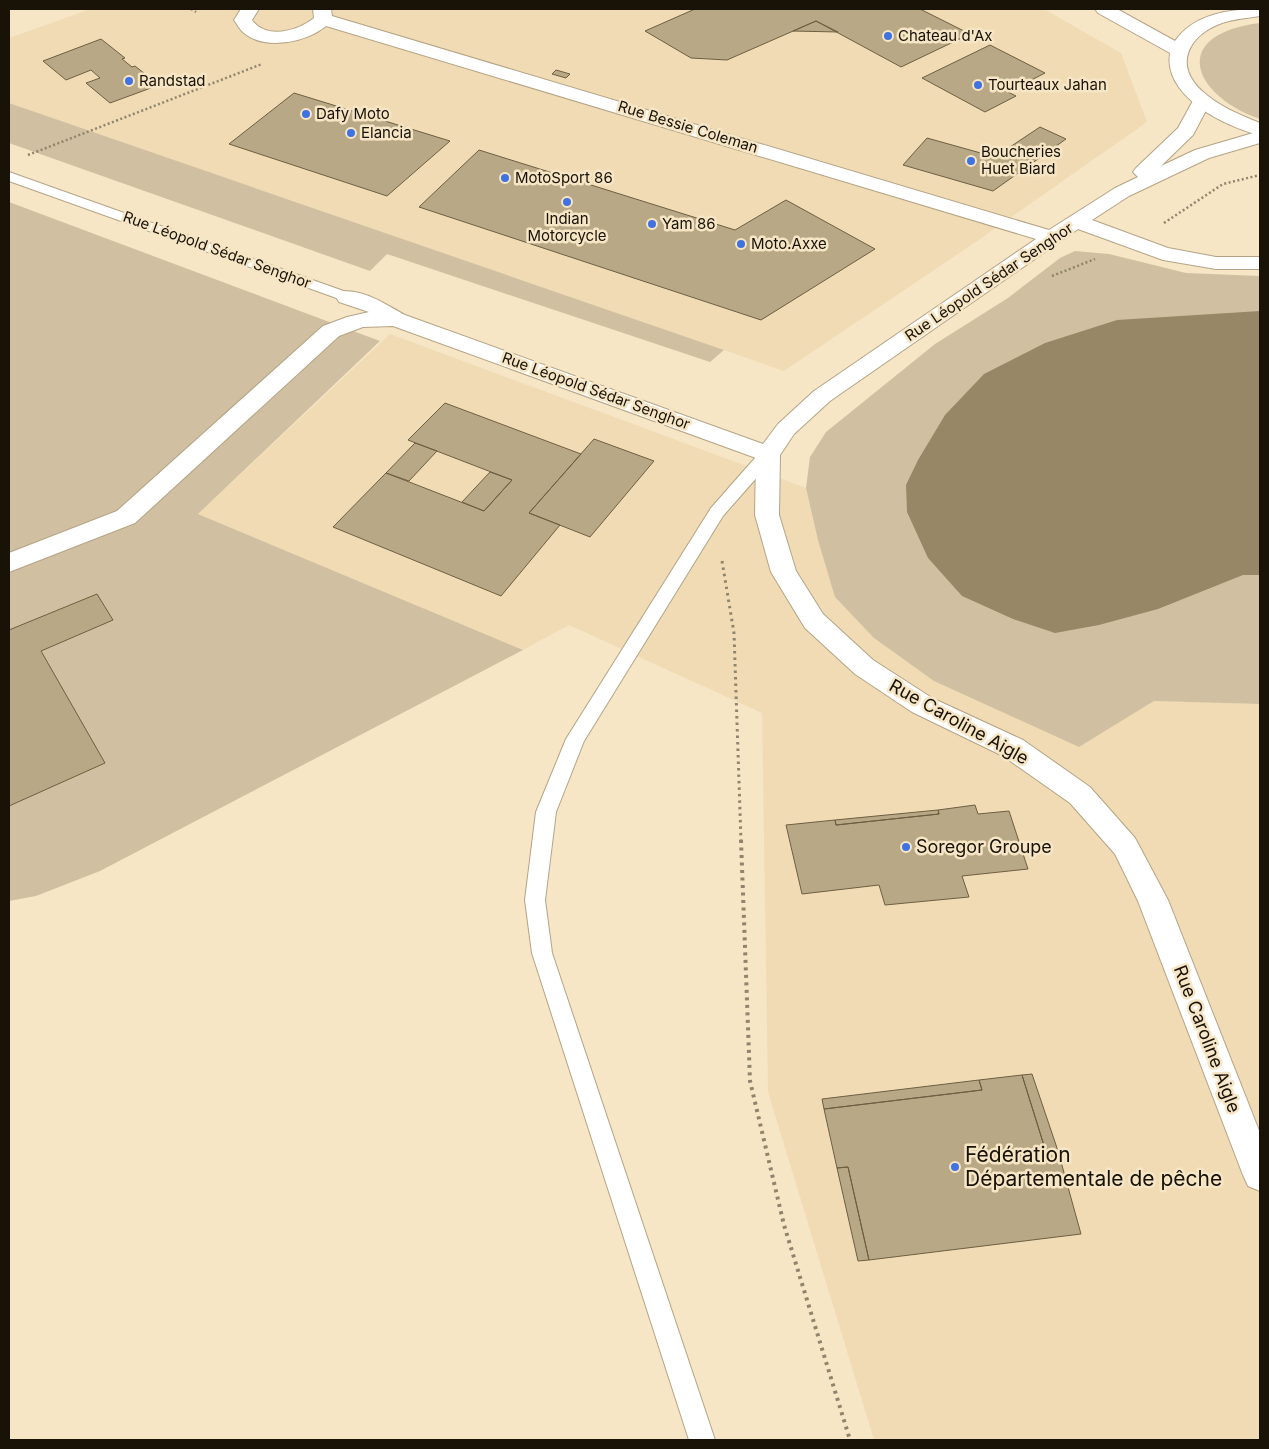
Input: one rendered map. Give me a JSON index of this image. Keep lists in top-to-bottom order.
{
  "streets": {
    "street": ["Rue Bessie Coleman", "Rue Léopold Sédar Senghor", "Rue Caroline Aigle"]
  },
  "crossings": [
    ["Rue Bessie Coleman", "Rue Léopold Sédar Senghor"],
    ["Rue Léopold Sédar Senghor", "Rue Caroline Aigle"]
  ],
  "places": [
    "Chateau d'Ax",
    "Randstad",
    "Tourteaux Jahan",
    "Dafy Moto",
    "Elancia",
    "Boucheries Huet Biard",
    "MotoSport 86",
    "Indian Motorcycle",
    "Yam 86",
    "Moto.Axxe",
    "Soregor Groupe",
    "Fédération Départementale de pêche"
  ]
}
